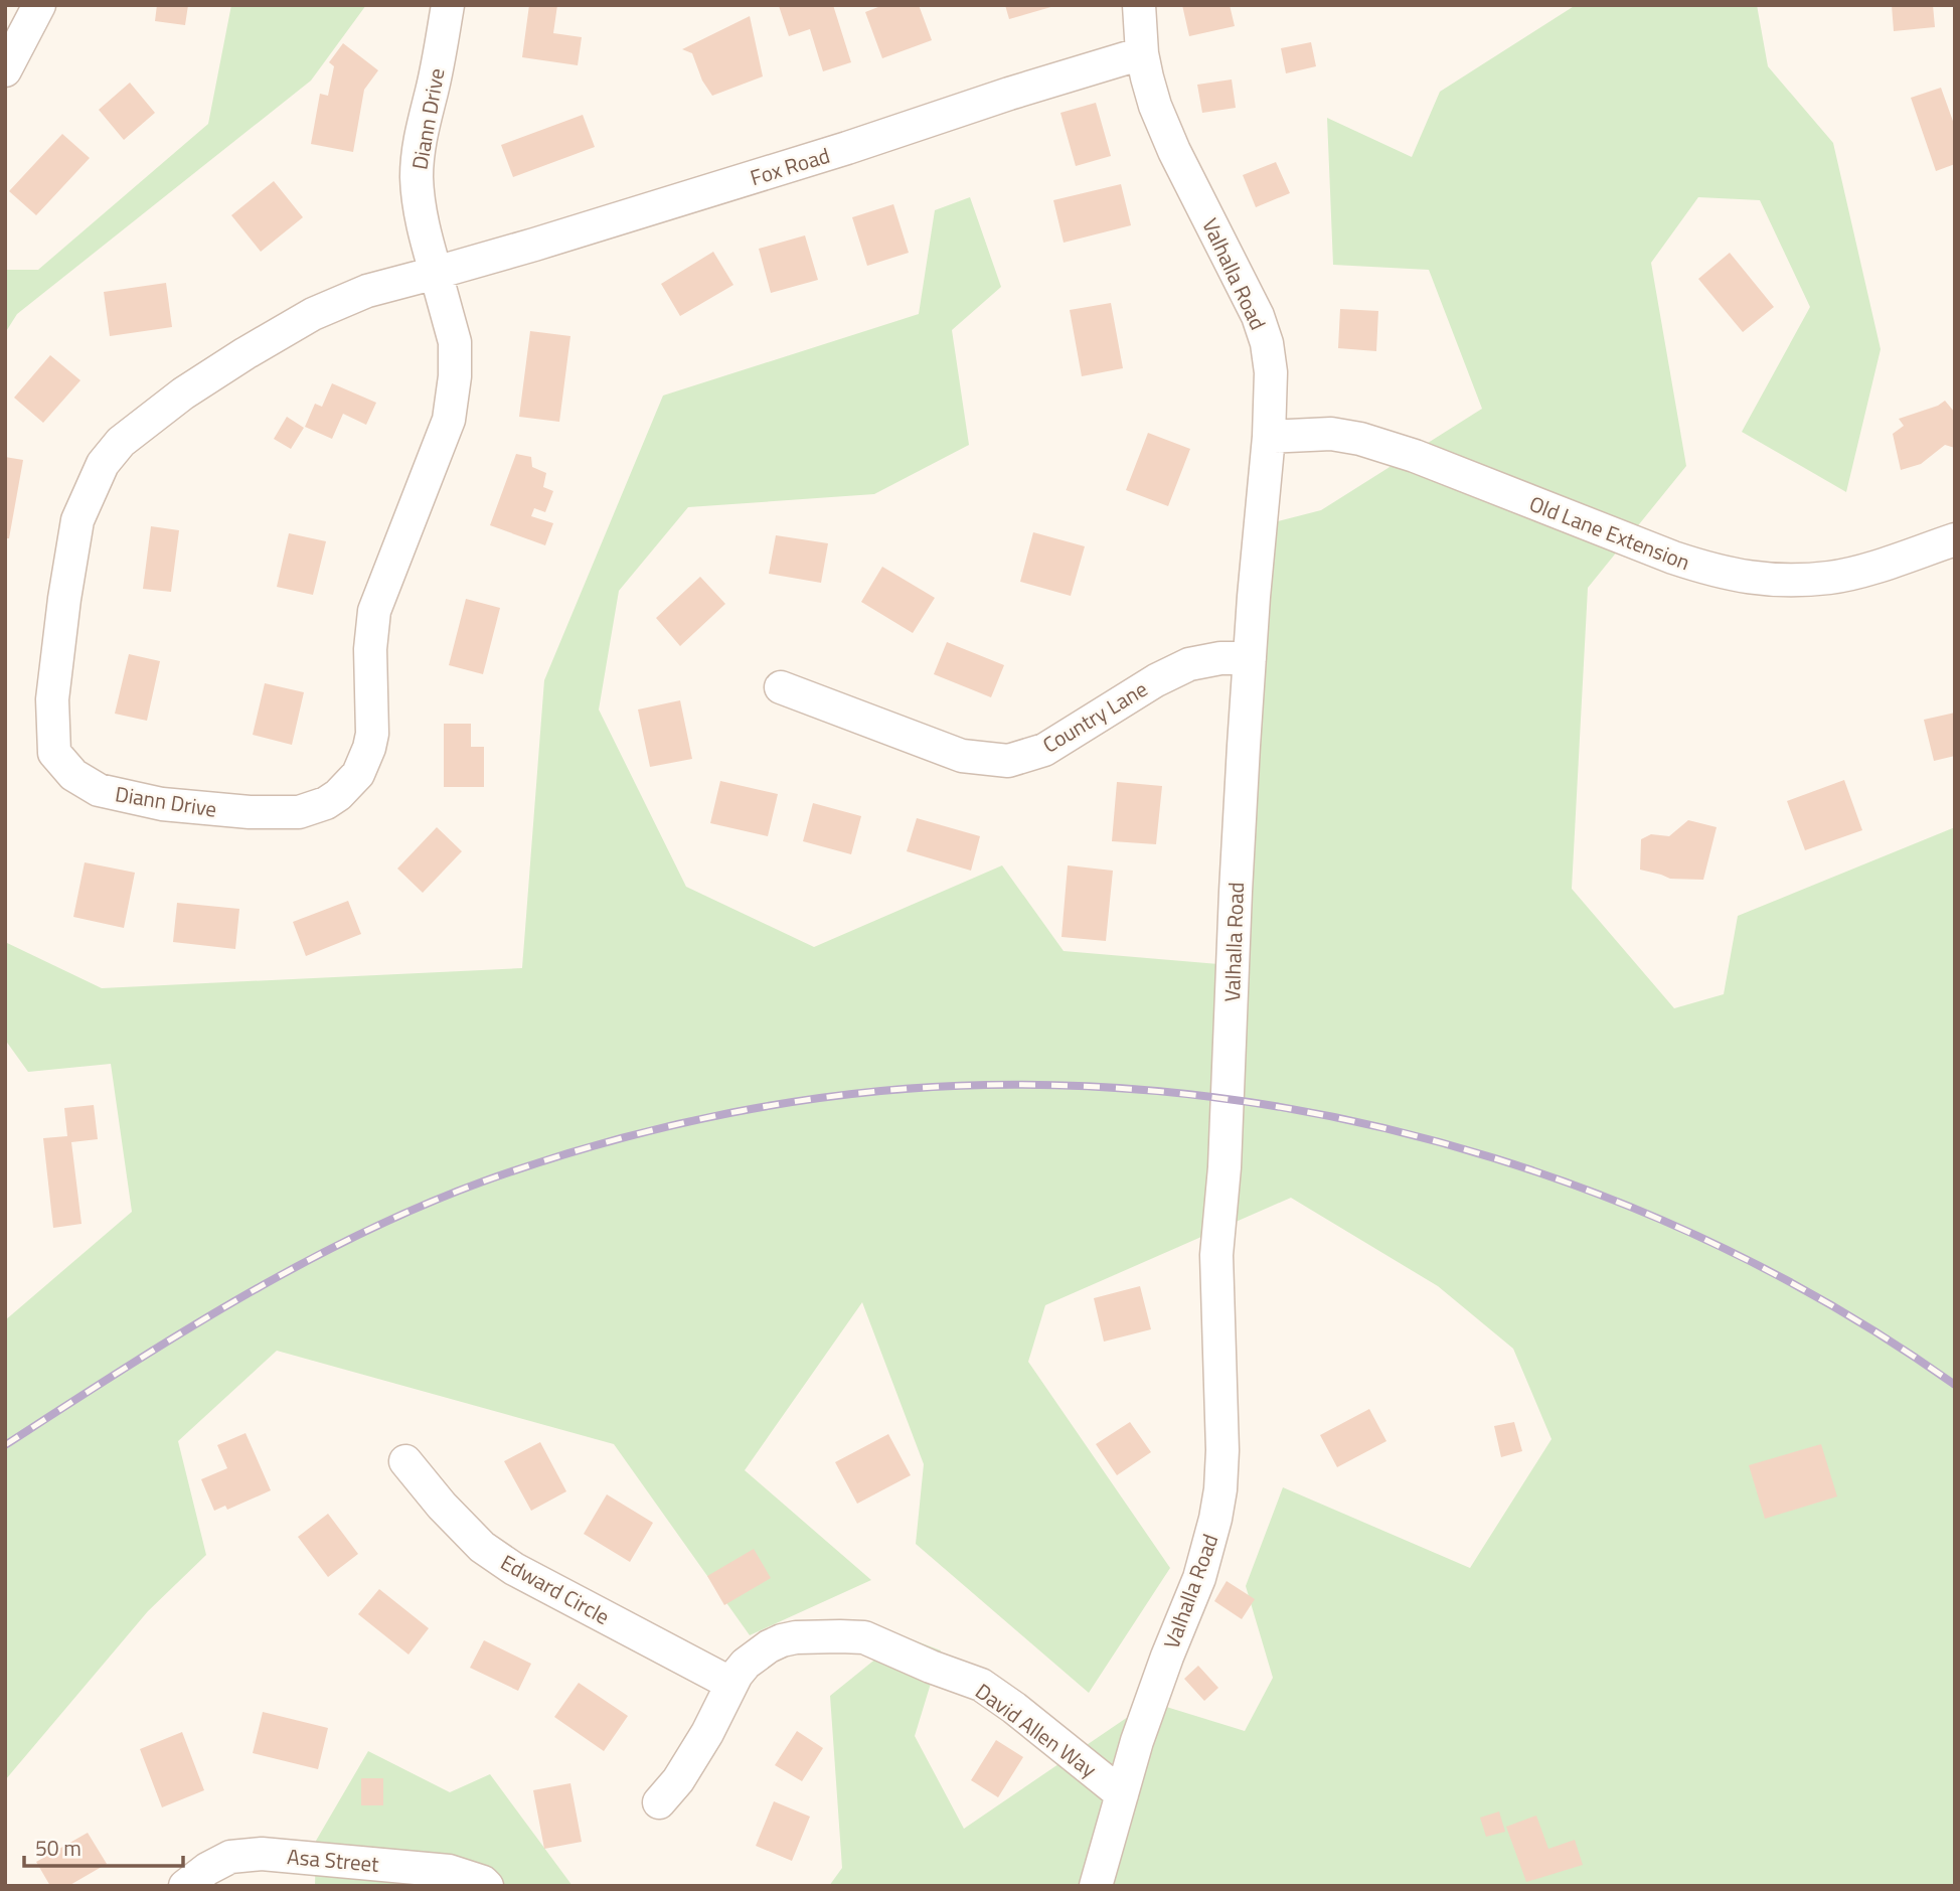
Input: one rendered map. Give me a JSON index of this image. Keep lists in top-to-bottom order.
{
  "streets": {
    "street": [
      "Diann Drive",
      "Fox Road",
      "Valhalla Road",
      "Old Lane Extension",
      "Country Lane",
      "Edward Circle",
      "David Allen Way",
      "Asa Street"
    ]
  },
  "crossings": [
    ["Diann Drive", "Fox Road"],
    ["Fox Road", "Valhalla Road"],
    ["Valhalla Road", "Old Lane Extension"],
    ["Valhalla Road", "Country Lane"],
    ["Valhalla Road", "David Allen Way"],
    ["Edward Circle", "David Allen Way"]
  ],
  "scale_bar": "50 m"
}
